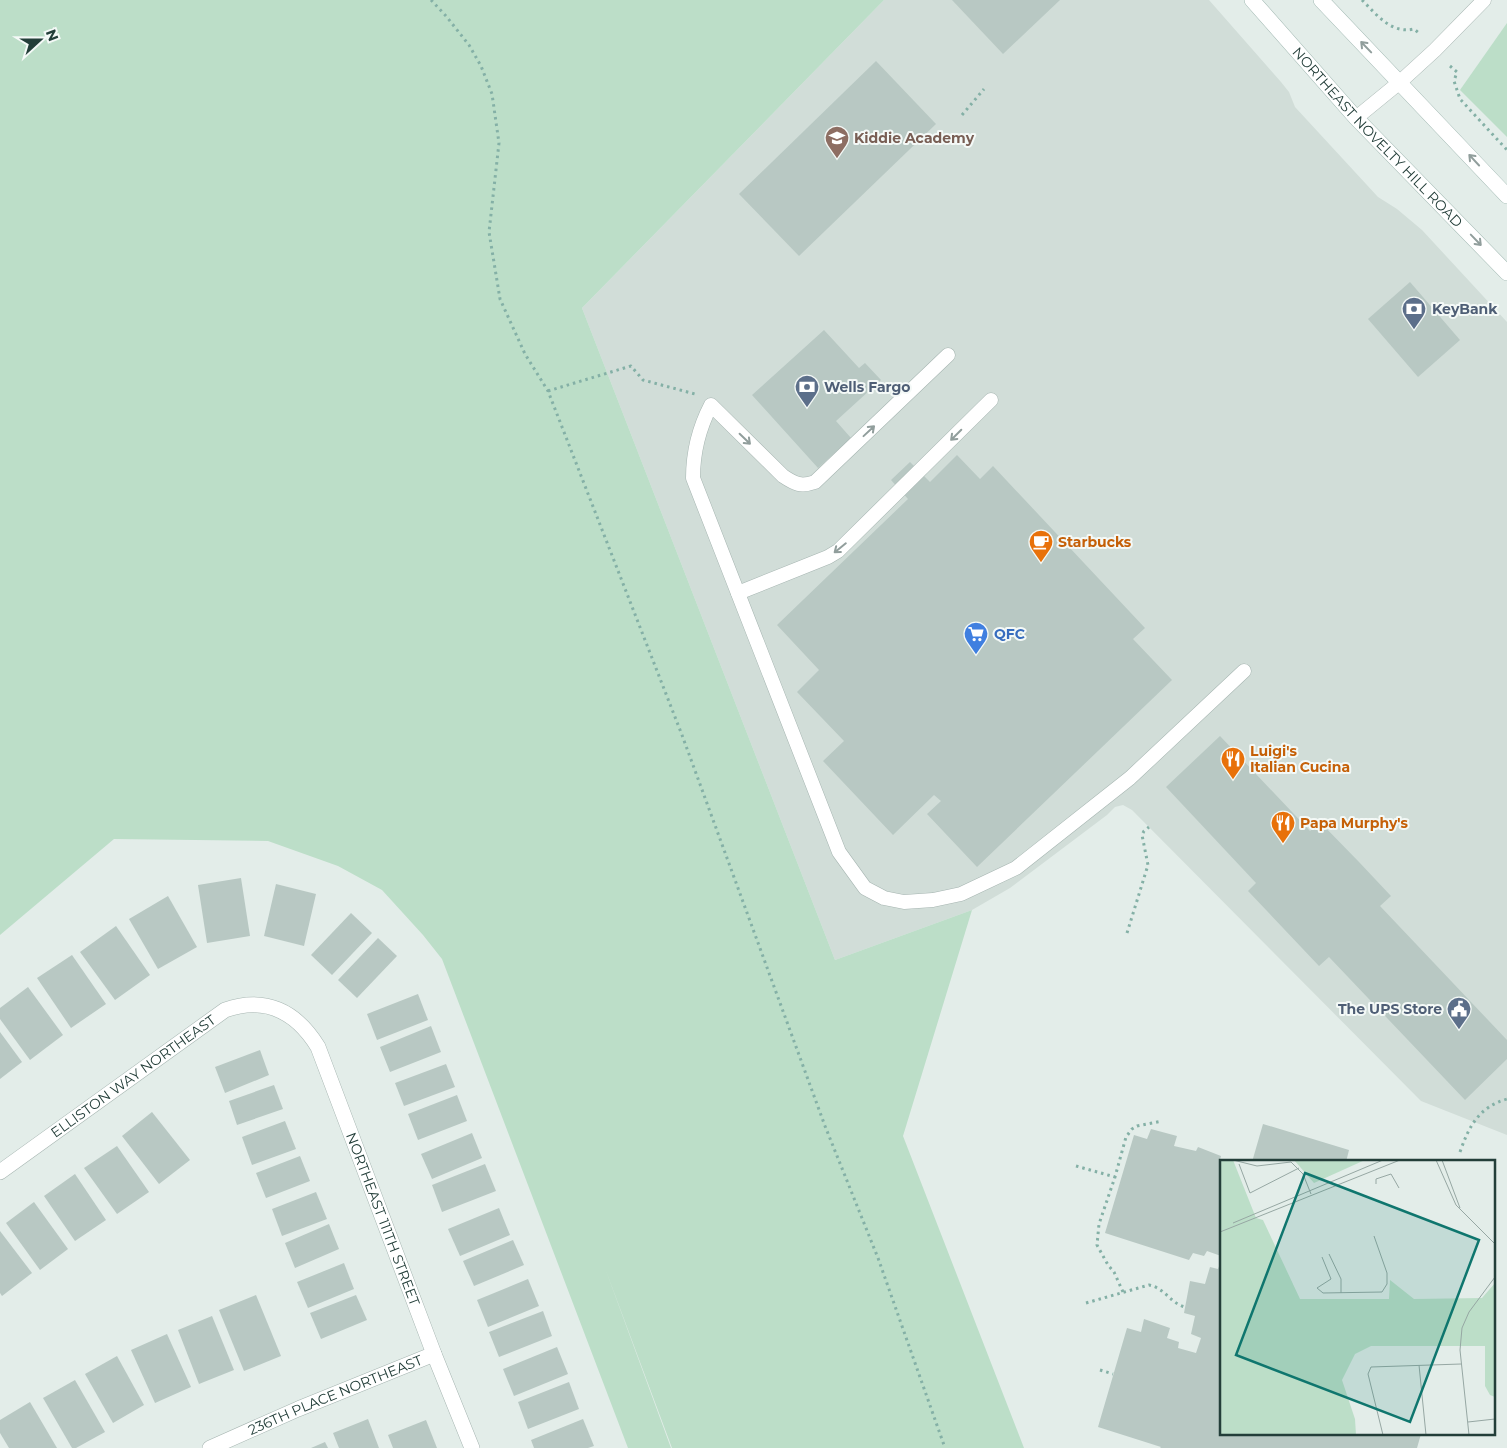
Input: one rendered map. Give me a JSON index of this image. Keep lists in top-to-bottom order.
{
  "streets": {
    "street": [
      "NORTHEAST NOVELTY HILL ROAD",
      "ELLISTON WAY NORTHEAST",
      "NORTHEAST 111TH STREET",
      "236TH PLACE NORTHEAST"
    ]
  },
  "crossings": [
    ["ELLISTON WAY NORTHEAST", "NORTHEAST 111TH STREET"],
    ["NORTHEAST 111TH STREET", "236TH PLACE NORTHEAST"]
  ],
  "places": {
    "school or university": ["Kiddie Academy"],
    "bank": ["KeyBank", "Wells Fargo"],
    "cafe": ["Starbucks"],
    "supermarket": ["QFC"],
    "restaurant": ["Luigi's Italian Cucina", "Papa Murphy's"],
    "public building": ["The UPS Store"]
  },
  "north": "right"
}
